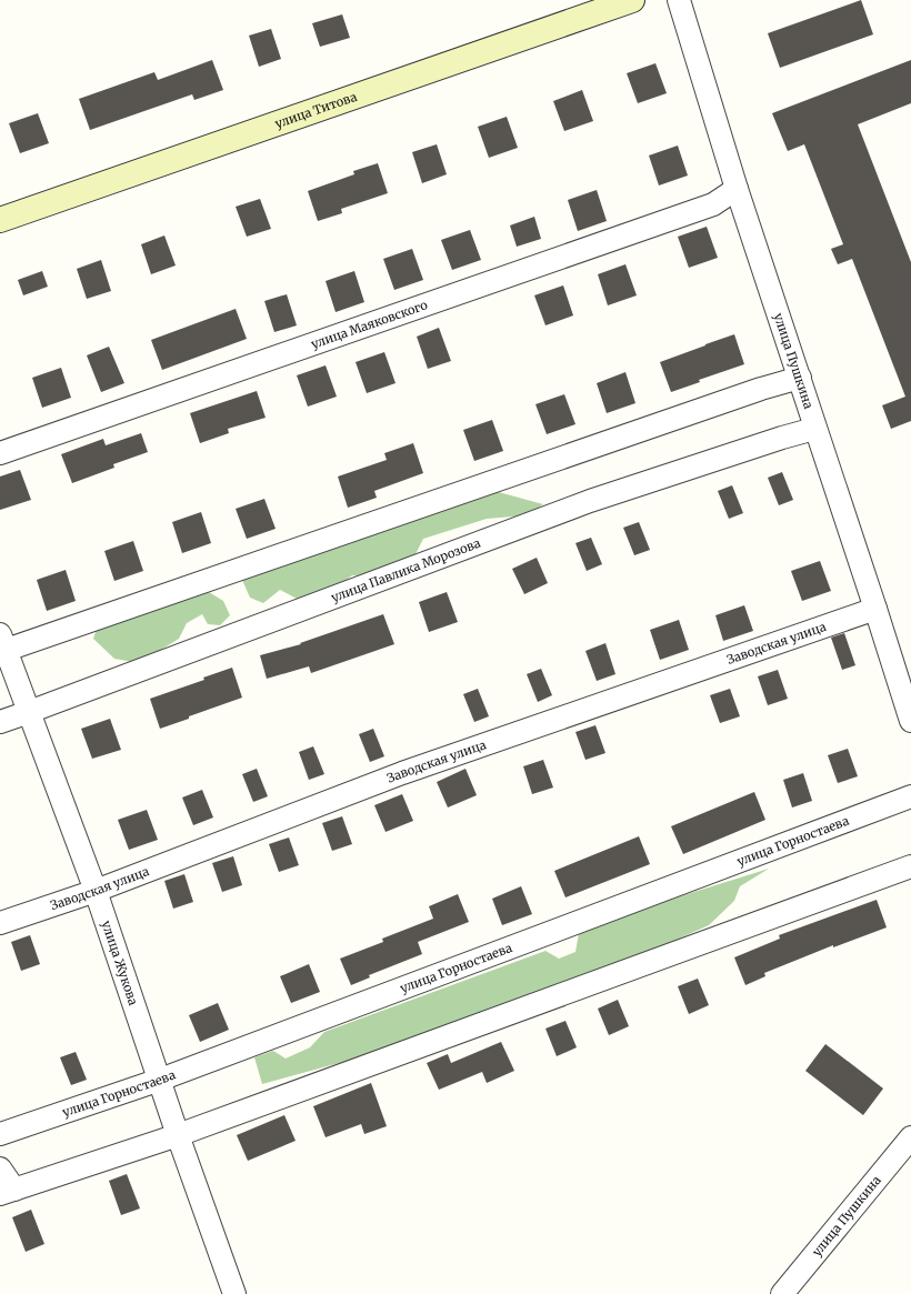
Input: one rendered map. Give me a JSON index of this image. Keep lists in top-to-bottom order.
{
  "streets": {
    "main road": ["улица Титова"],
    "street": [
      "улица Маяковского",
      "улица Пушкина",
      "улица Павлика Морозова",
      "Заводская улица",
      "улица Горностаева",
      "улица Жукова"
    ]
  },
  "crossings": [
    ["улица Маяковского", "улица Пушкина"],
    ["улица Пушкина", "улица Павлика Морозова"],
    ["улица Пушкина", "Заводская улица"],
    ["улица Павлика Морозова", "улица Жукова"],
    ["Заводская улица", "улица Жукова"],
    ["улица Горностаева", "улица Жукова"]
  ]
}
